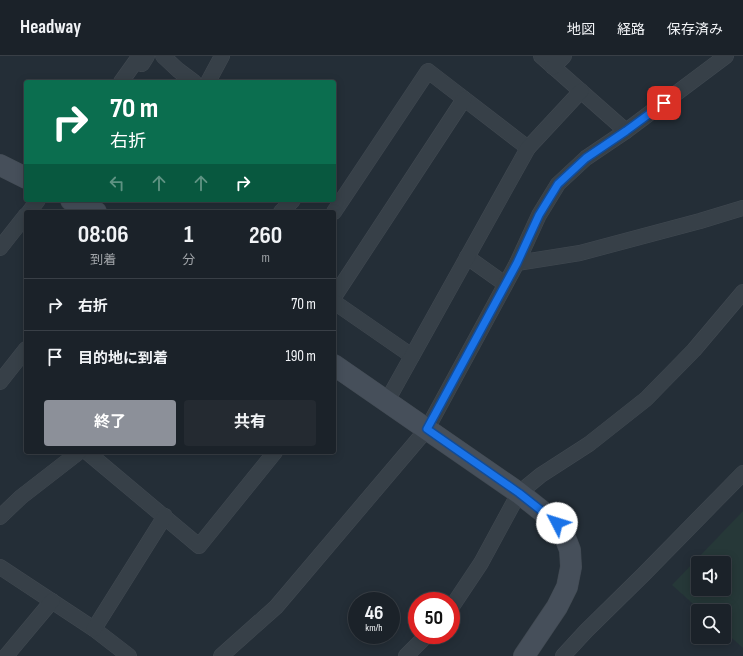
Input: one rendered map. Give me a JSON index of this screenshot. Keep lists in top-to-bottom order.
{
  "page": {
    "header": "Headway",
    "nav": ["地図", "経路", "保存済み"],
    "turn": ["70 m", "右折"],
    "eta": [
      "08:06",
      "到着",
      "1",
      "分",
      "260",
      "m"
    ],
    "list": [
      {
        "name": "右折",
        "value": "70 m"
      },
      {
        "name": "目的地に到着",
        "value": "190 m"
      }
    ],
    "buttons": ["終了", "共有"],
    "speed": "46 km/h",
    "limit": "50"
  }
}
